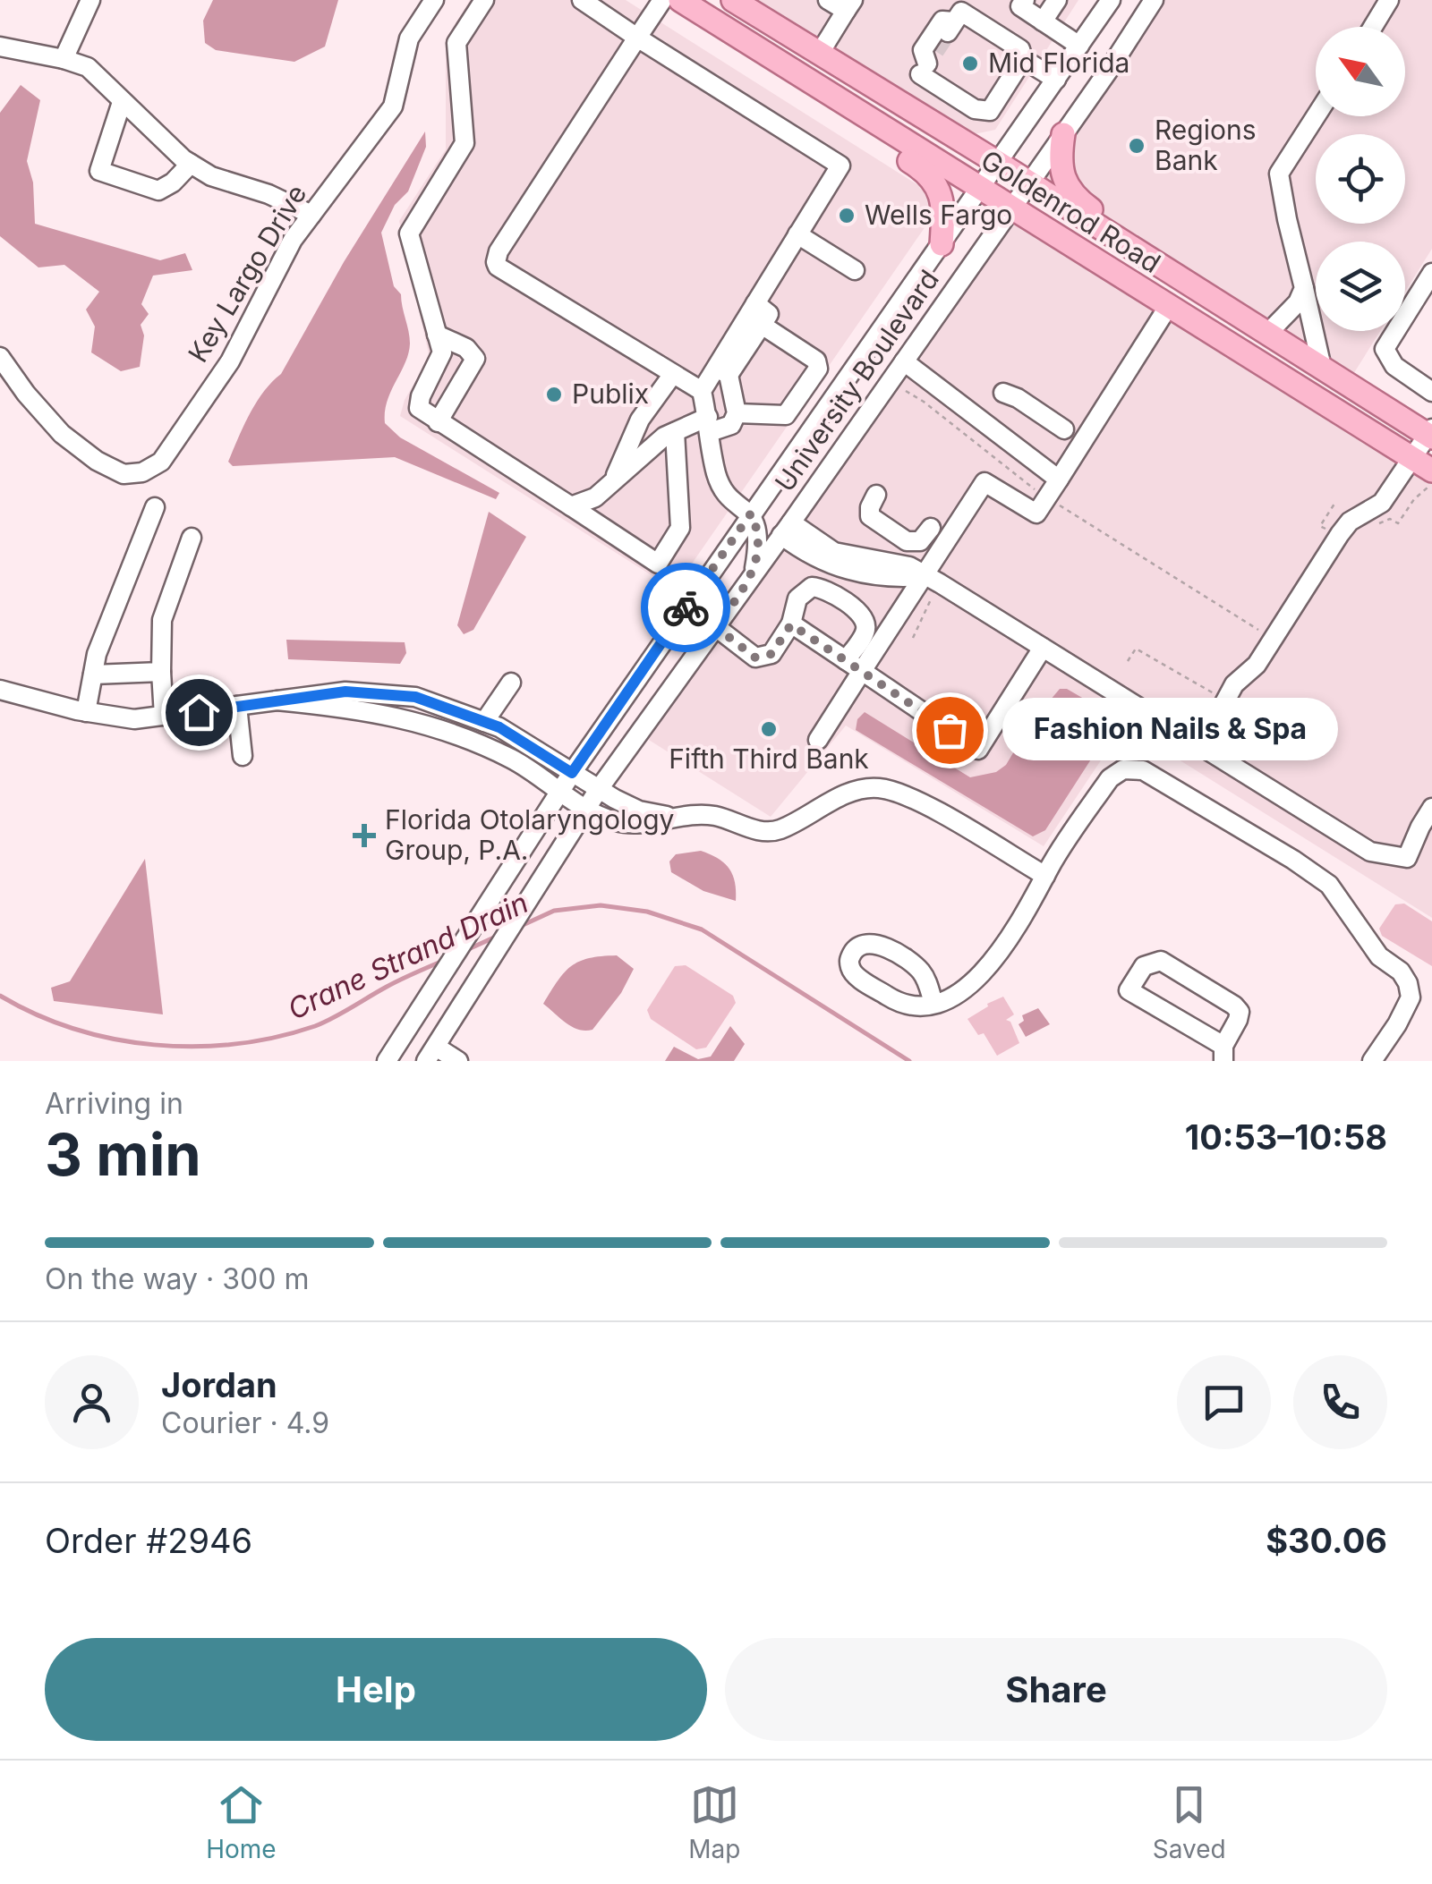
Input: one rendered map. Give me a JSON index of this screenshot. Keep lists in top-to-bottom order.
{
  "streets": {
    "main road": ["Goldenrod Road"],
    "street": ["Key Largo Drive", "University Boulevard"]
  },
  "crossings": [
    ["Goldenrod Road", "University Boulevard"]
  ],
  "water": ["Crane Strand Drain"],
  "places": {
    "other": [
      "Mid Florida",
      "Regions Bank",
      "Wells Fargo",
      "Publix",
      "Fifth Third Bank",
      "Fashion Nails & Spa"
    ],
    "health": ["Florida Otolaryngology Group, P.A."]
  },
  "north": "top left",
  "page": {
    "bubble": "Fashion Nails & Spa",
    "heading": ["3 min", "Arriving in", "10:53–10:58"],
    "panel": [
      "Jordan",
      "Courier · 4.9",
      "Order #2946",
      "$30.06"
    ],
    "bar": "On the way · 300 m",
    "buttons": ["Help", "Share"],
    "tabs": ["Home", "Map", "Saved"]
  }
}
